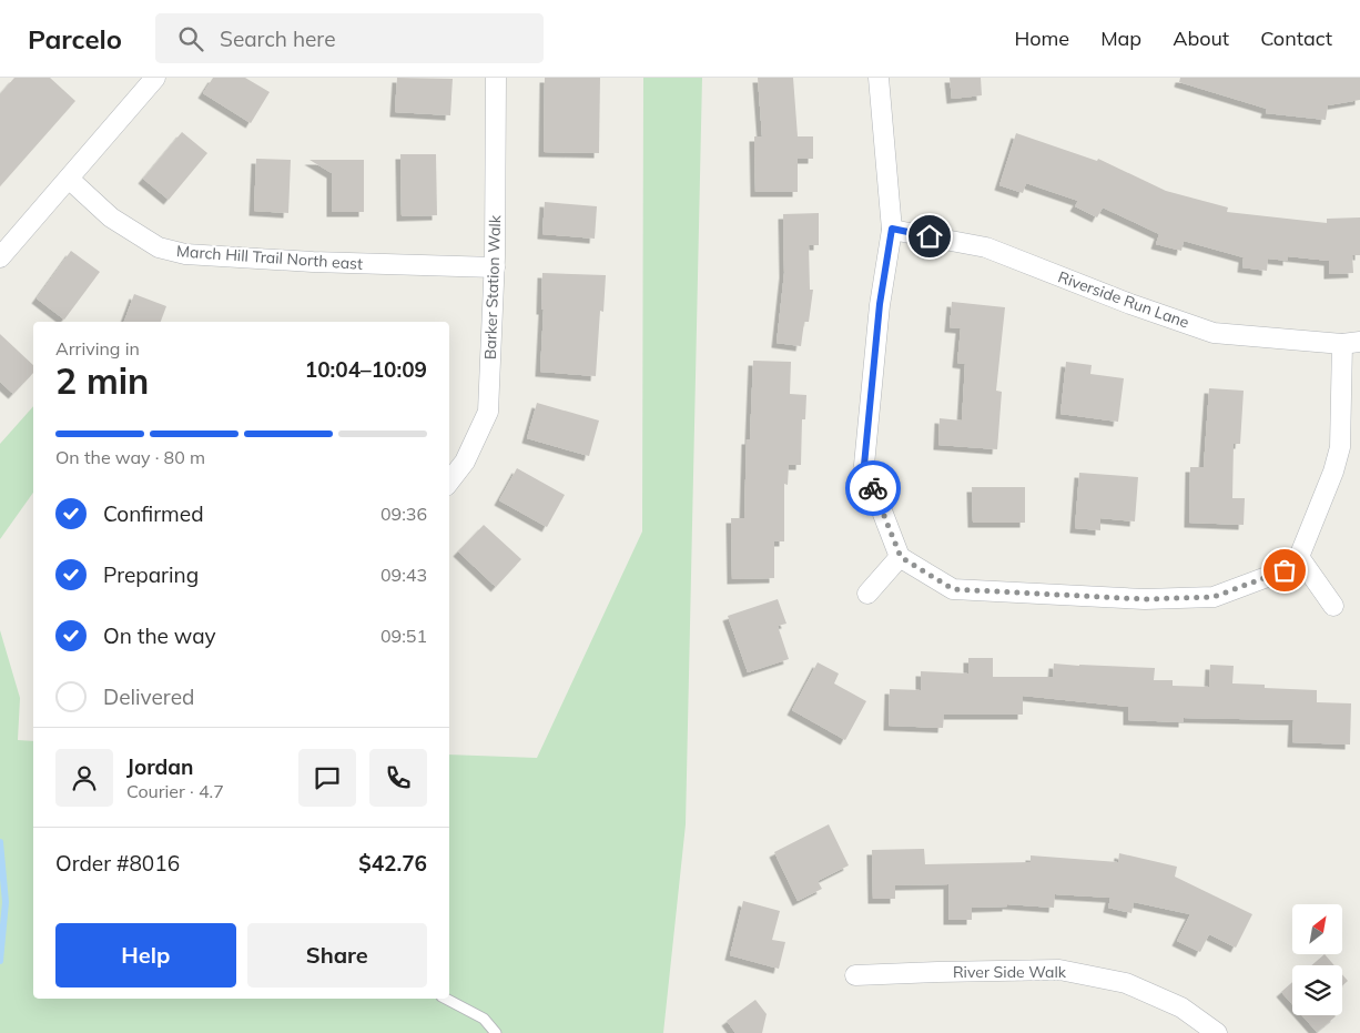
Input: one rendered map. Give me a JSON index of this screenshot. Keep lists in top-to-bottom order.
{
  "streets": {
    "street": [
      "March Hill Trail North east",
      "Barker Station Walk",
      "Riverside Run Lane",
      "River Side Walk"
    ]
  },
  "crossings": [
    ["March Hill Trail North east", "Barker Station Walk"]
  ],
  "north": "top right",
  "page": {
    "header": "Parcelo",
    "search": "Search here",
    "nav": [
      "Home",
      "Map",
      "About",
      "Contact"
    ],
    "heading": ["2 min", "Arriving in", "10:04–10:09"],
    "panel": [
      "Jordan",
      "Courier · 4.7",
      "Order #8016",
      "$42.76"
    ],
    "bar": "On the way · 80 m",
    "list": [
      ["Confirmed", "09:36"],
      ["Preparing", "09:43"],
      ["On the way", "09:51"],
      "Delivered"
    ],
    "buttons": ["Help", "Share"]
  }
}
